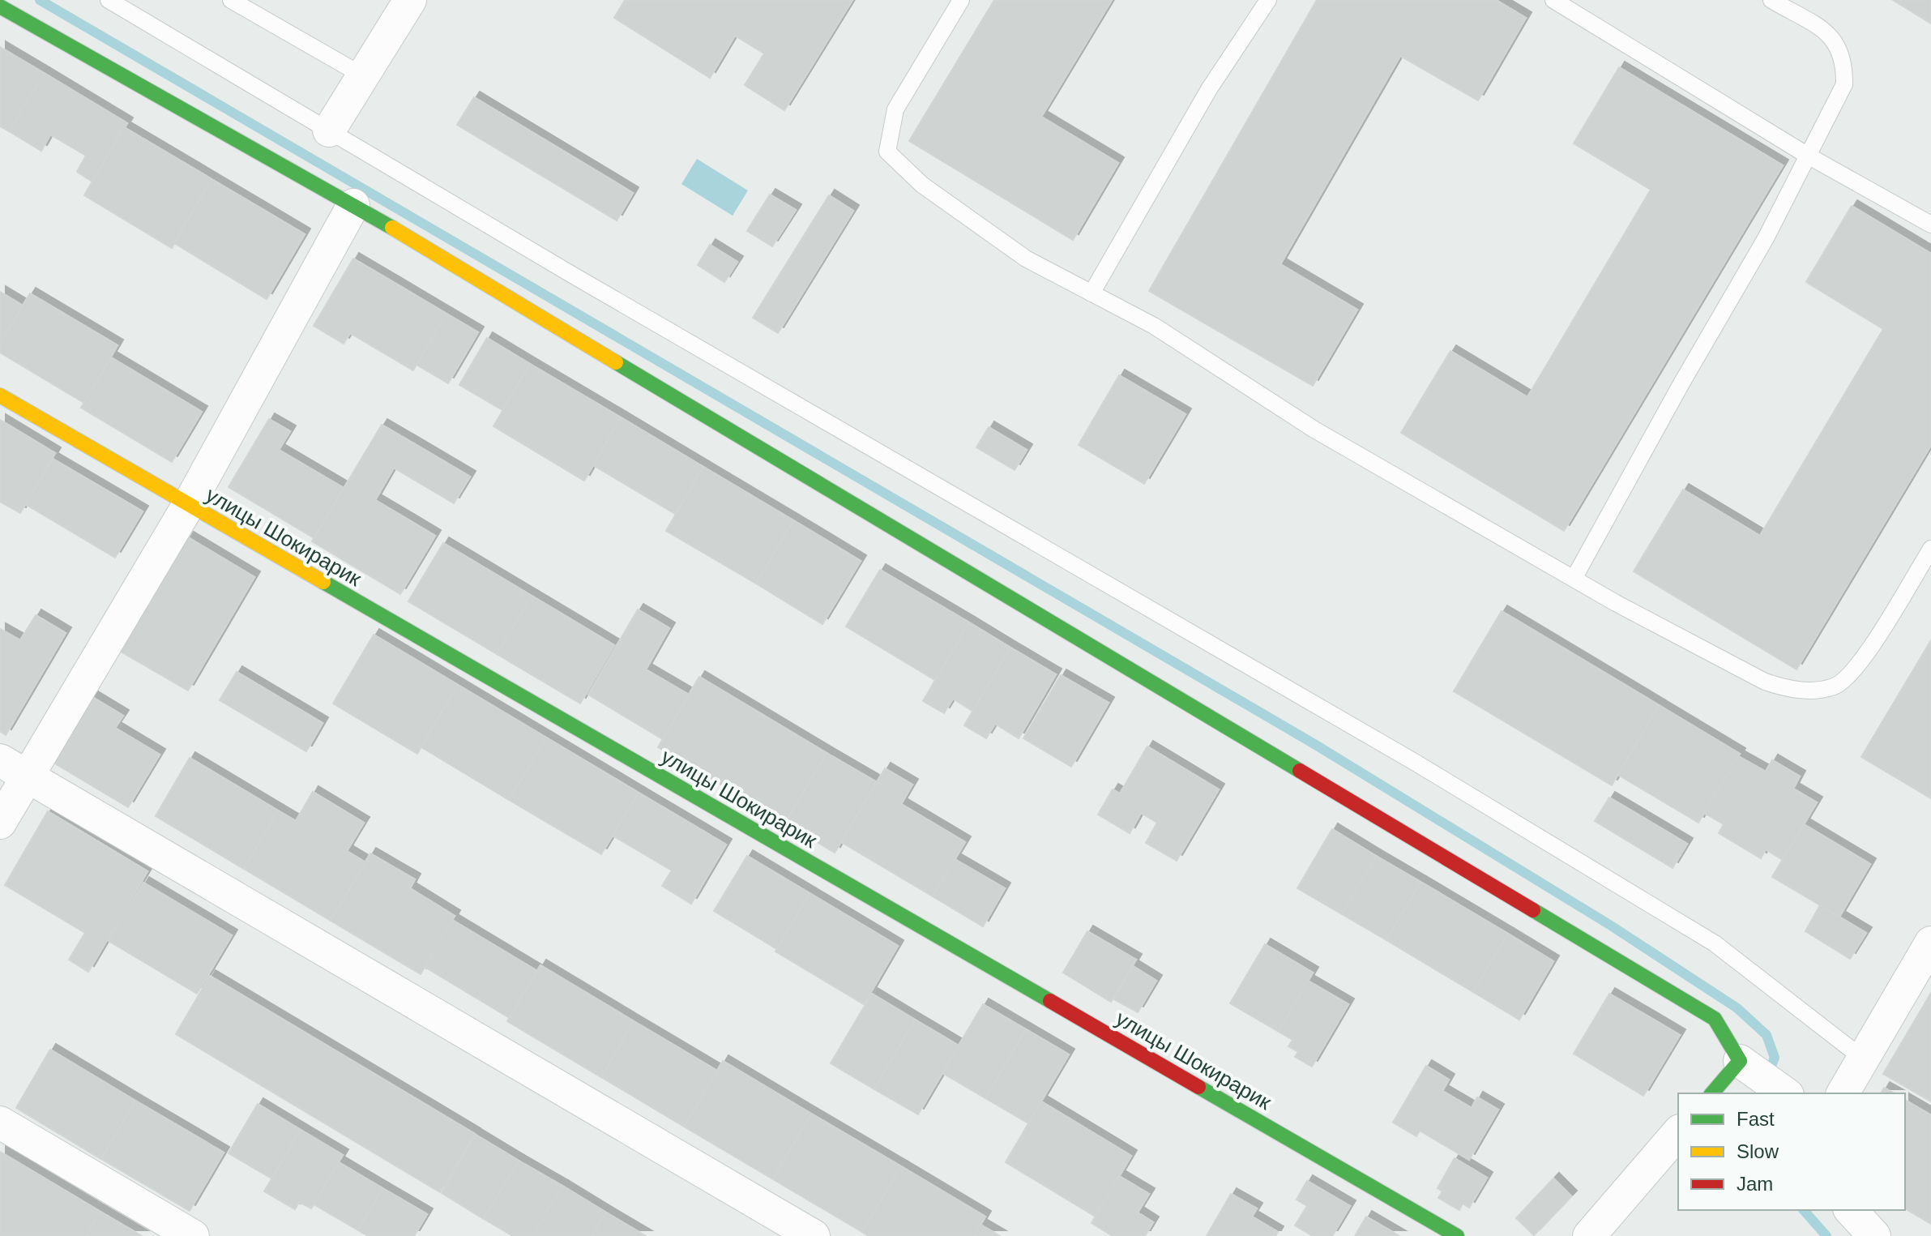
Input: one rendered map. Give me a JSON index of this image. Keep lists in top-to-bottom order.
{
  "streets": {
    "street": ["улицы Шокирарик"]
  },
  "legend": ["Fast", "Slow", "Jam"]
}
